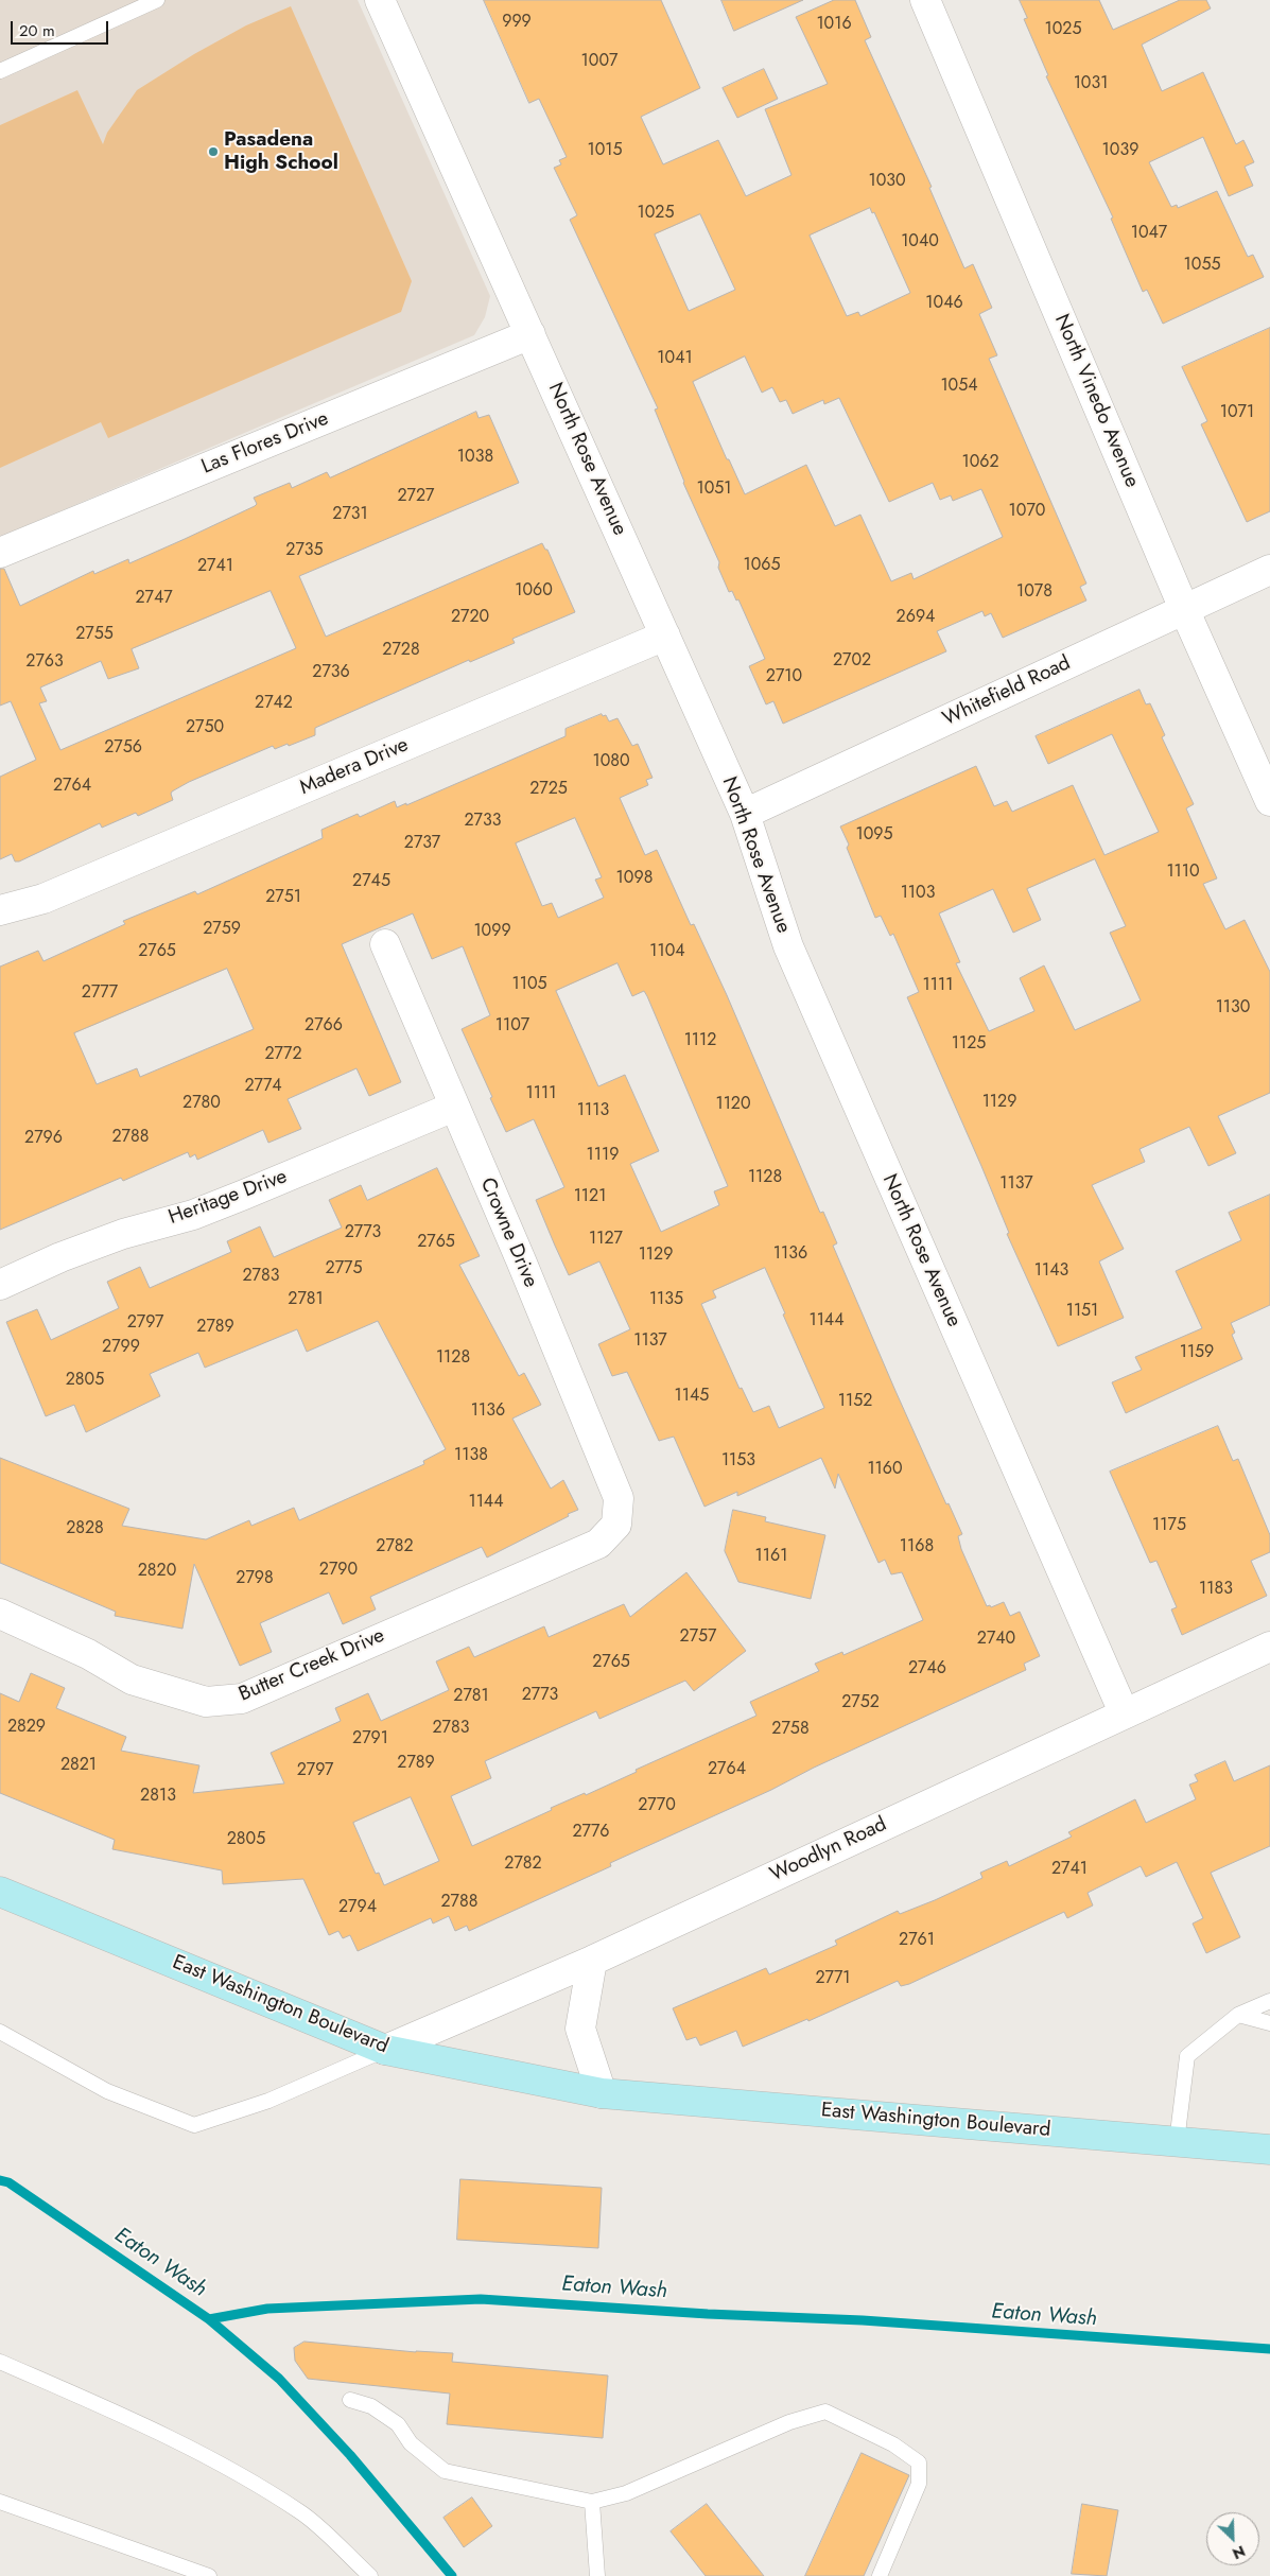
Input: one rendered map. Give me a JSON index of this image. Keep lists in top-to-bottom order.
{
  "streets": {
    "main road": ["East Washington Boulevard"],
    "street": [
      "North Vinedo Avenue",
      "Las Flores Drive",
      "North Rose Avenue",
      "Whitefield Road",
      "Madera Drive",
      "Heritage Drive",
      "Crowne Drive",
      "Butter Creek Drive",
      "Woodlyn Road"
    ]
  },
  "crossings": [
    ["North Vinedo Avenue", "Whitefield Road"],
    ["Las Flores Drive", "North Rose Avenue"],
    ["North Rose Avenue", "Whitefield Road"],
    ["North Rose Avenue", "Madera Drive"],
    ["North Rose Avenue", "Woodlyn Road"],
    ["Heritage Drive", "Crowne Drive"],
    ["Crowne Drive", "Butter Creek Drive"],
    ["Woodlyn Road", "East Washington Boulevard"]
  ],
  "water": ["Eaton Wash"],
  "places": ["Pasadena High School"],
  "house_numbers": [
    "999",
    "1016",
    "1025",
    "1007",
    "1031",
    "1015",
    "1039",
    "1030",
    "1025",
    "1047",
    "1040",
    "1055",
    "1046",
    "1041",
    "1054",
    "1071",
    "1038",
    "1062",
    "1051",
    "2727",
    "1070",
    "2731",
    "2735",
    "1065",
    "2741",
    "1060",
    "1078",
    "2747",
    "2720",
    "2694",
    "2755",
    "2728",
    "2702",
    "2763",
    "2736",
    "2710",
    "2742",
    "2750",
    "2756",
    "1080",
    "2764",
    "2725",
    "2733",
    "1095",
    "2737",
    "1110",
    "1098",
    "2745",
    "1103",
    "2751",
    "2759",
    "1099",
    "2765",
    "1104",
    "1105",
    "1111",
    "2777",
    "1130",
    "2766",
    "1107",
    "1112",
    "1125",
    "2772",
    "2774",
    "1111",
    "1129",
    "2780",
    "1120",
    "1113",
    "2788",
    "2796",
    "1119",
    "1128",
    "1137",
    "1121",
    "2773",
    "1127",
    "2765",
    "1136",
    "1129",
    "2775",
    "1143",
    "2783",
    "2781",
    "1135",
    "1151",
    "1144",
    "2797",
    "2789",
    "1137",
    "2799",
    "1159",
    "1128",
    "2805",
    "1145",
    "1152",
    "1136",
    "1138",
    "1153",
    "1160",
    "1144",
    "1175",
    "2828",
    "2782",
    "1168",
    "1161",
    "2790",
    "2820",
    "2798",
    "1183",
    "2757",
    "2740",
    "2765",
    "2746",
    "2773",
    "2781",
    "2752",
    "2829",
    "2783",
    "2758",
    "2791",
    "2789",
    "2821",
    "2764",
    "2797",
    "2813",
    "2770",
    "2776",
    "2805",
    "2782",
    "2741",
    "2788",
    "2794",
    "2761",
    "2771"
  ],
  "scale_bar": "20 m",
  "north": "bottom right"
}
